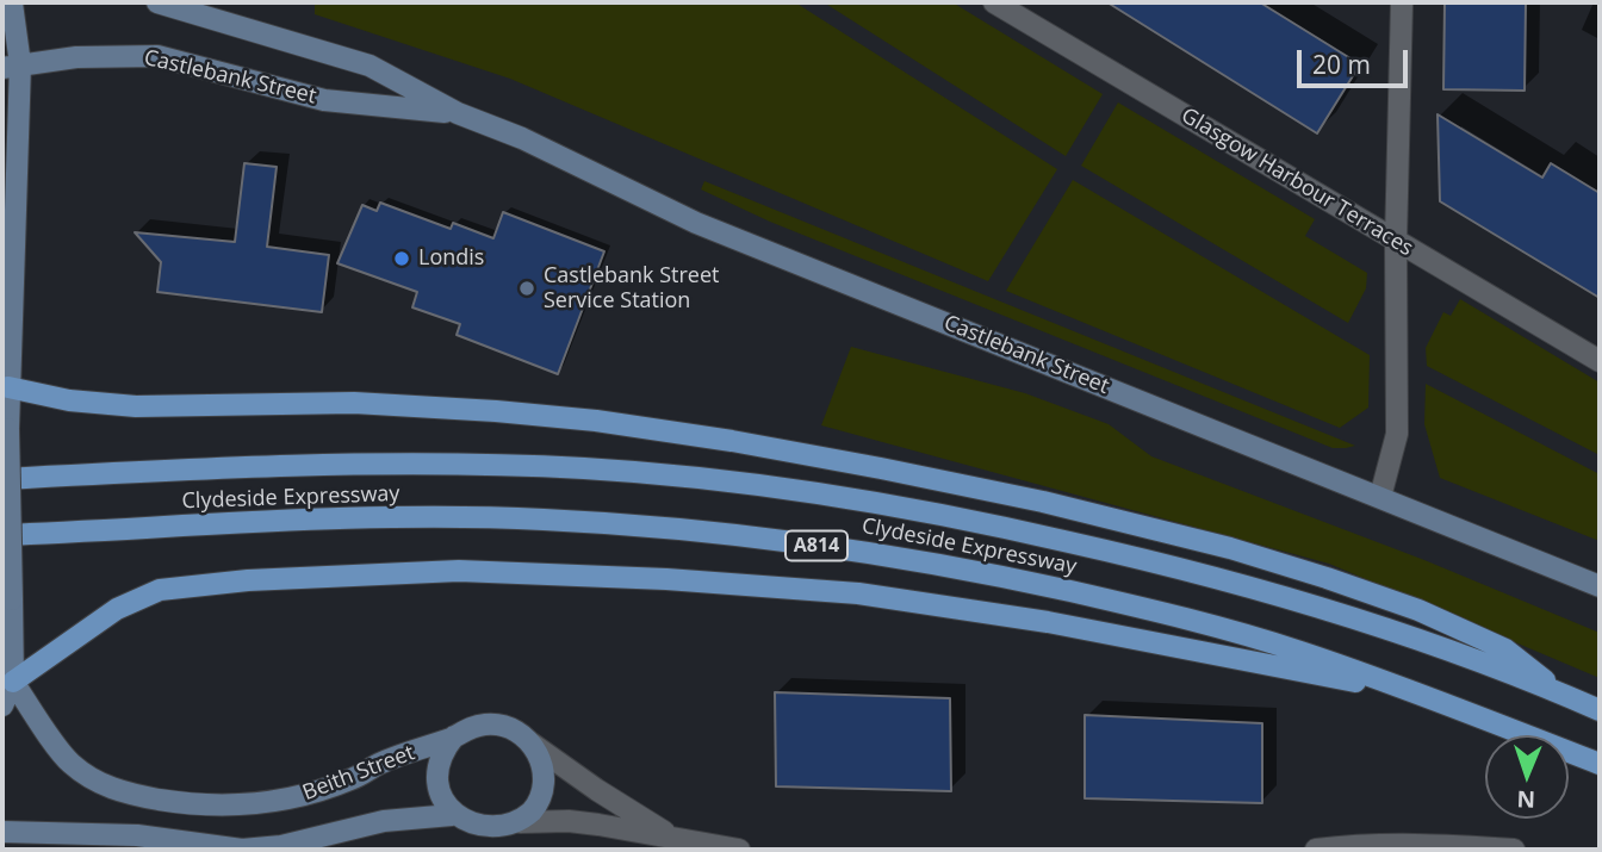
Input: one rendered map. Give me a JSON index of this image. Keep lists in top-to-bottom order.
{
  "streets": {
    "main road": ["Clydeside Expressway", "A814"],
    "street": ["Castlebank Street", "Glasgow Harbour Terraces", "Beith Street"]
  },
  "places": ["Londis", "Castlebank Street Service Station"],
  "scale_bar": "20 m",
  "north": "bottom"
}
